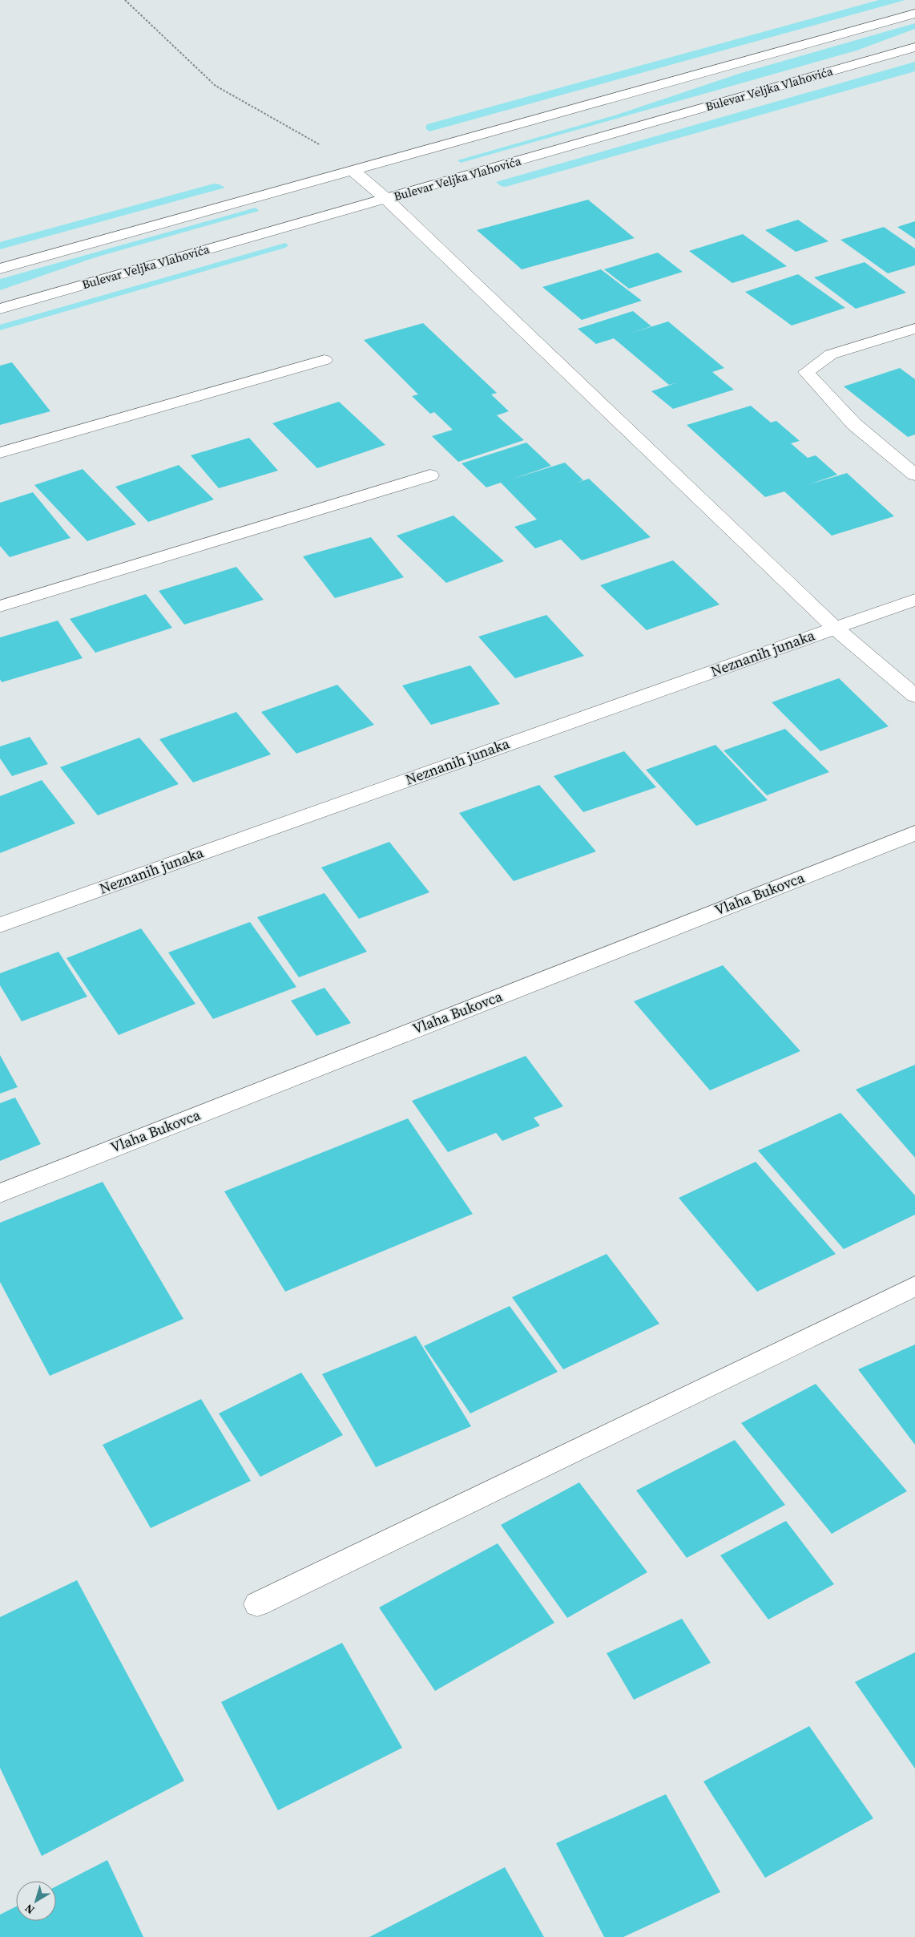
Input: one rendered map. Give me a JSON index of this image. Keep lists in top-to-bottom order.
{
  "streets": {
    "street": ["Bulevar Veljka Vlahovića", "Neznanih junaka", "Vlaha Bukovca"]
  },
  "north": "bottom left"
}
